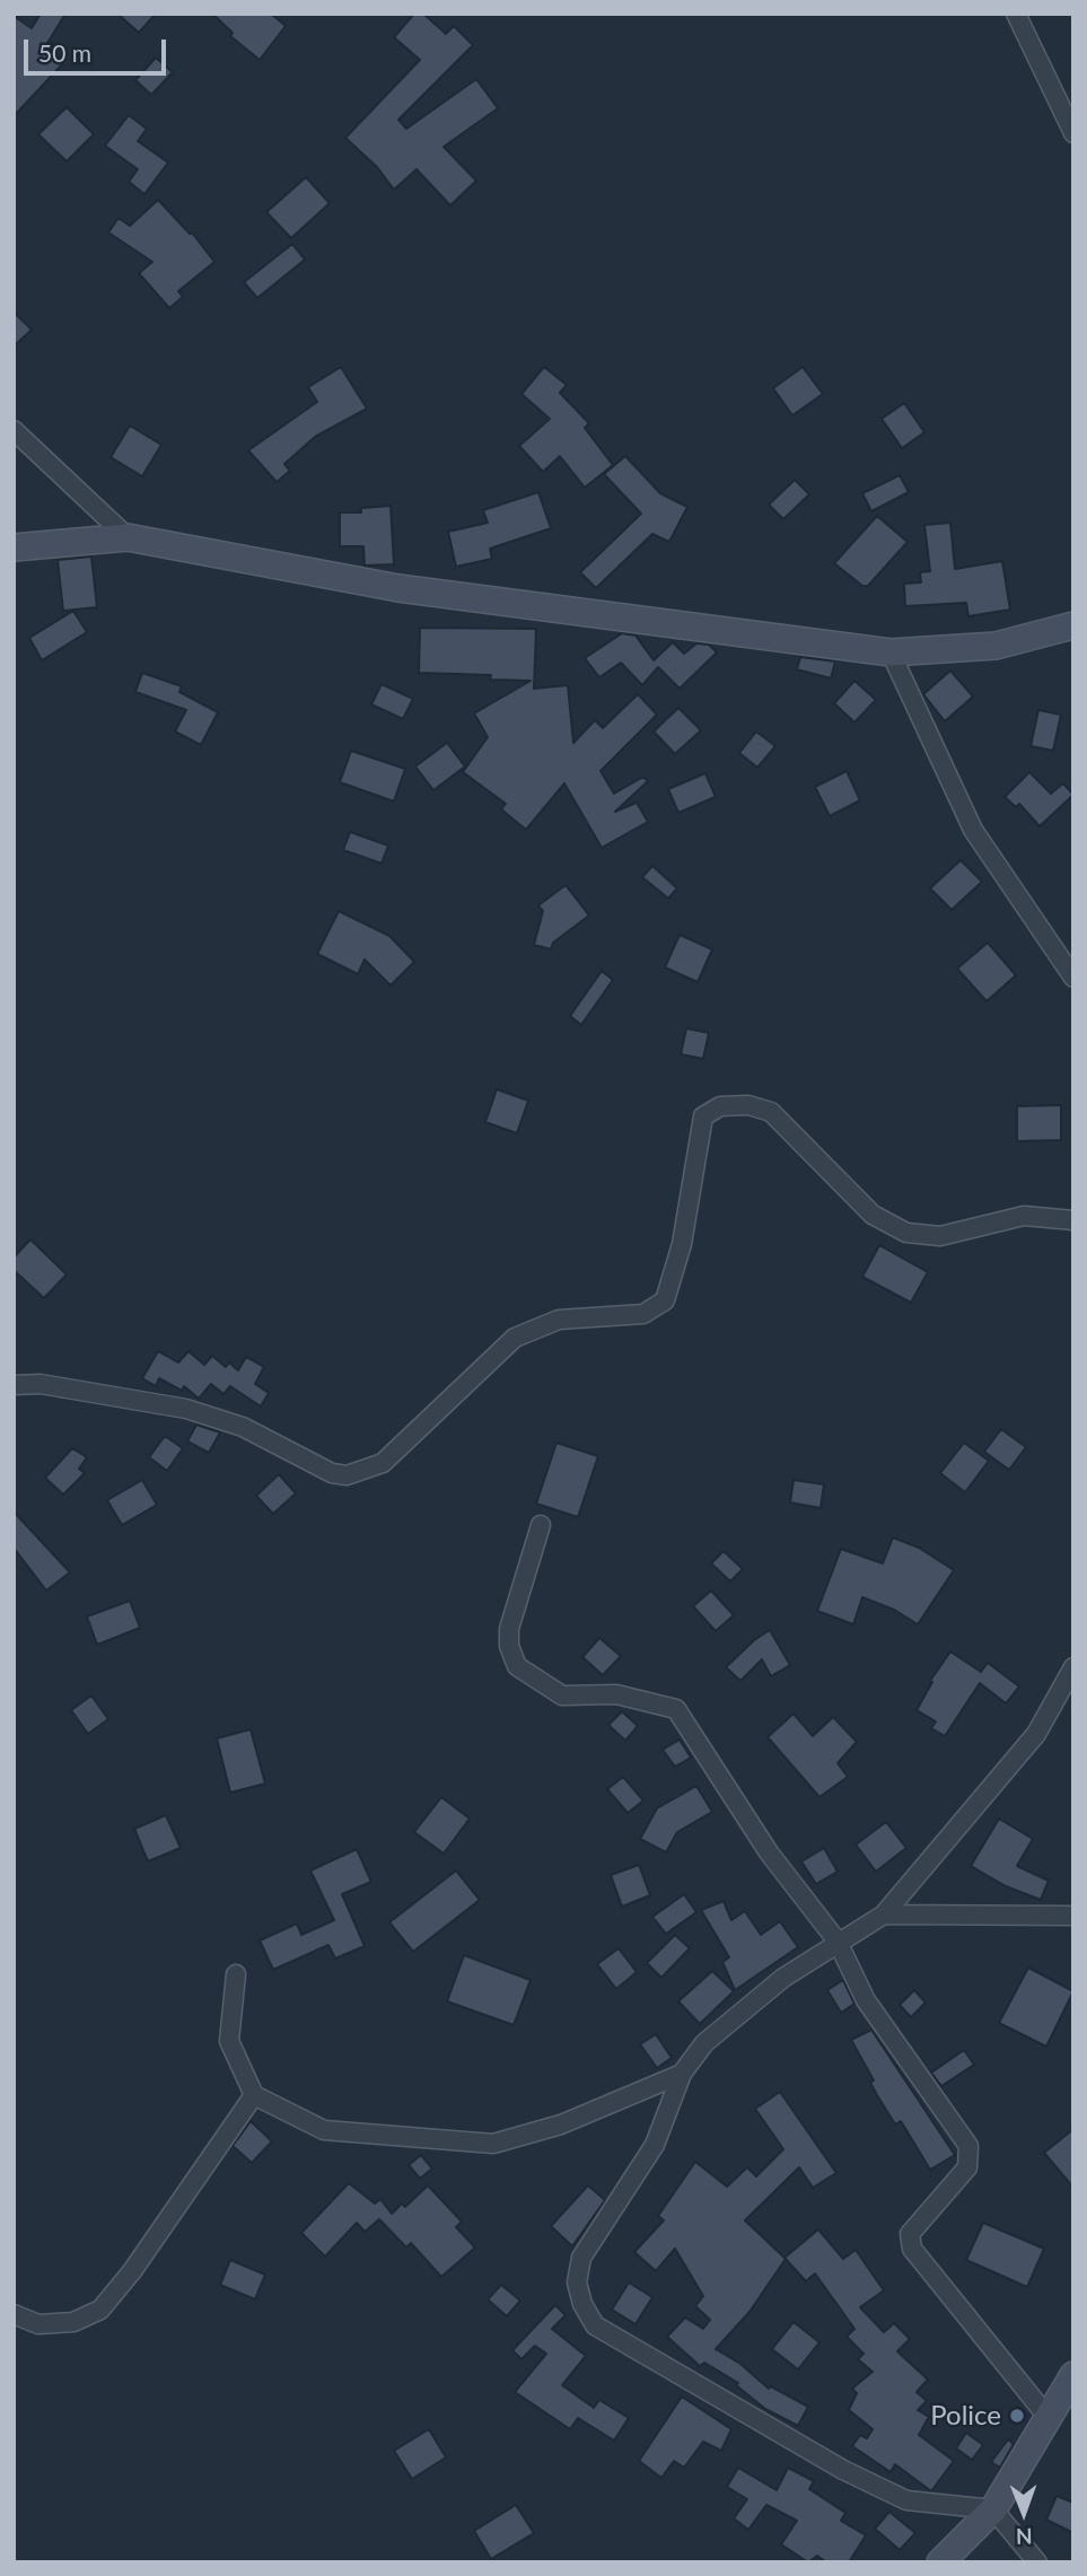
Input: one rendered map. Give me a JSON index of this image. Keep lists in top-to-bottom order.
{
  "places": ["Police"],
  "scale_bar": "50 m",
  "north": "bottom"
}
